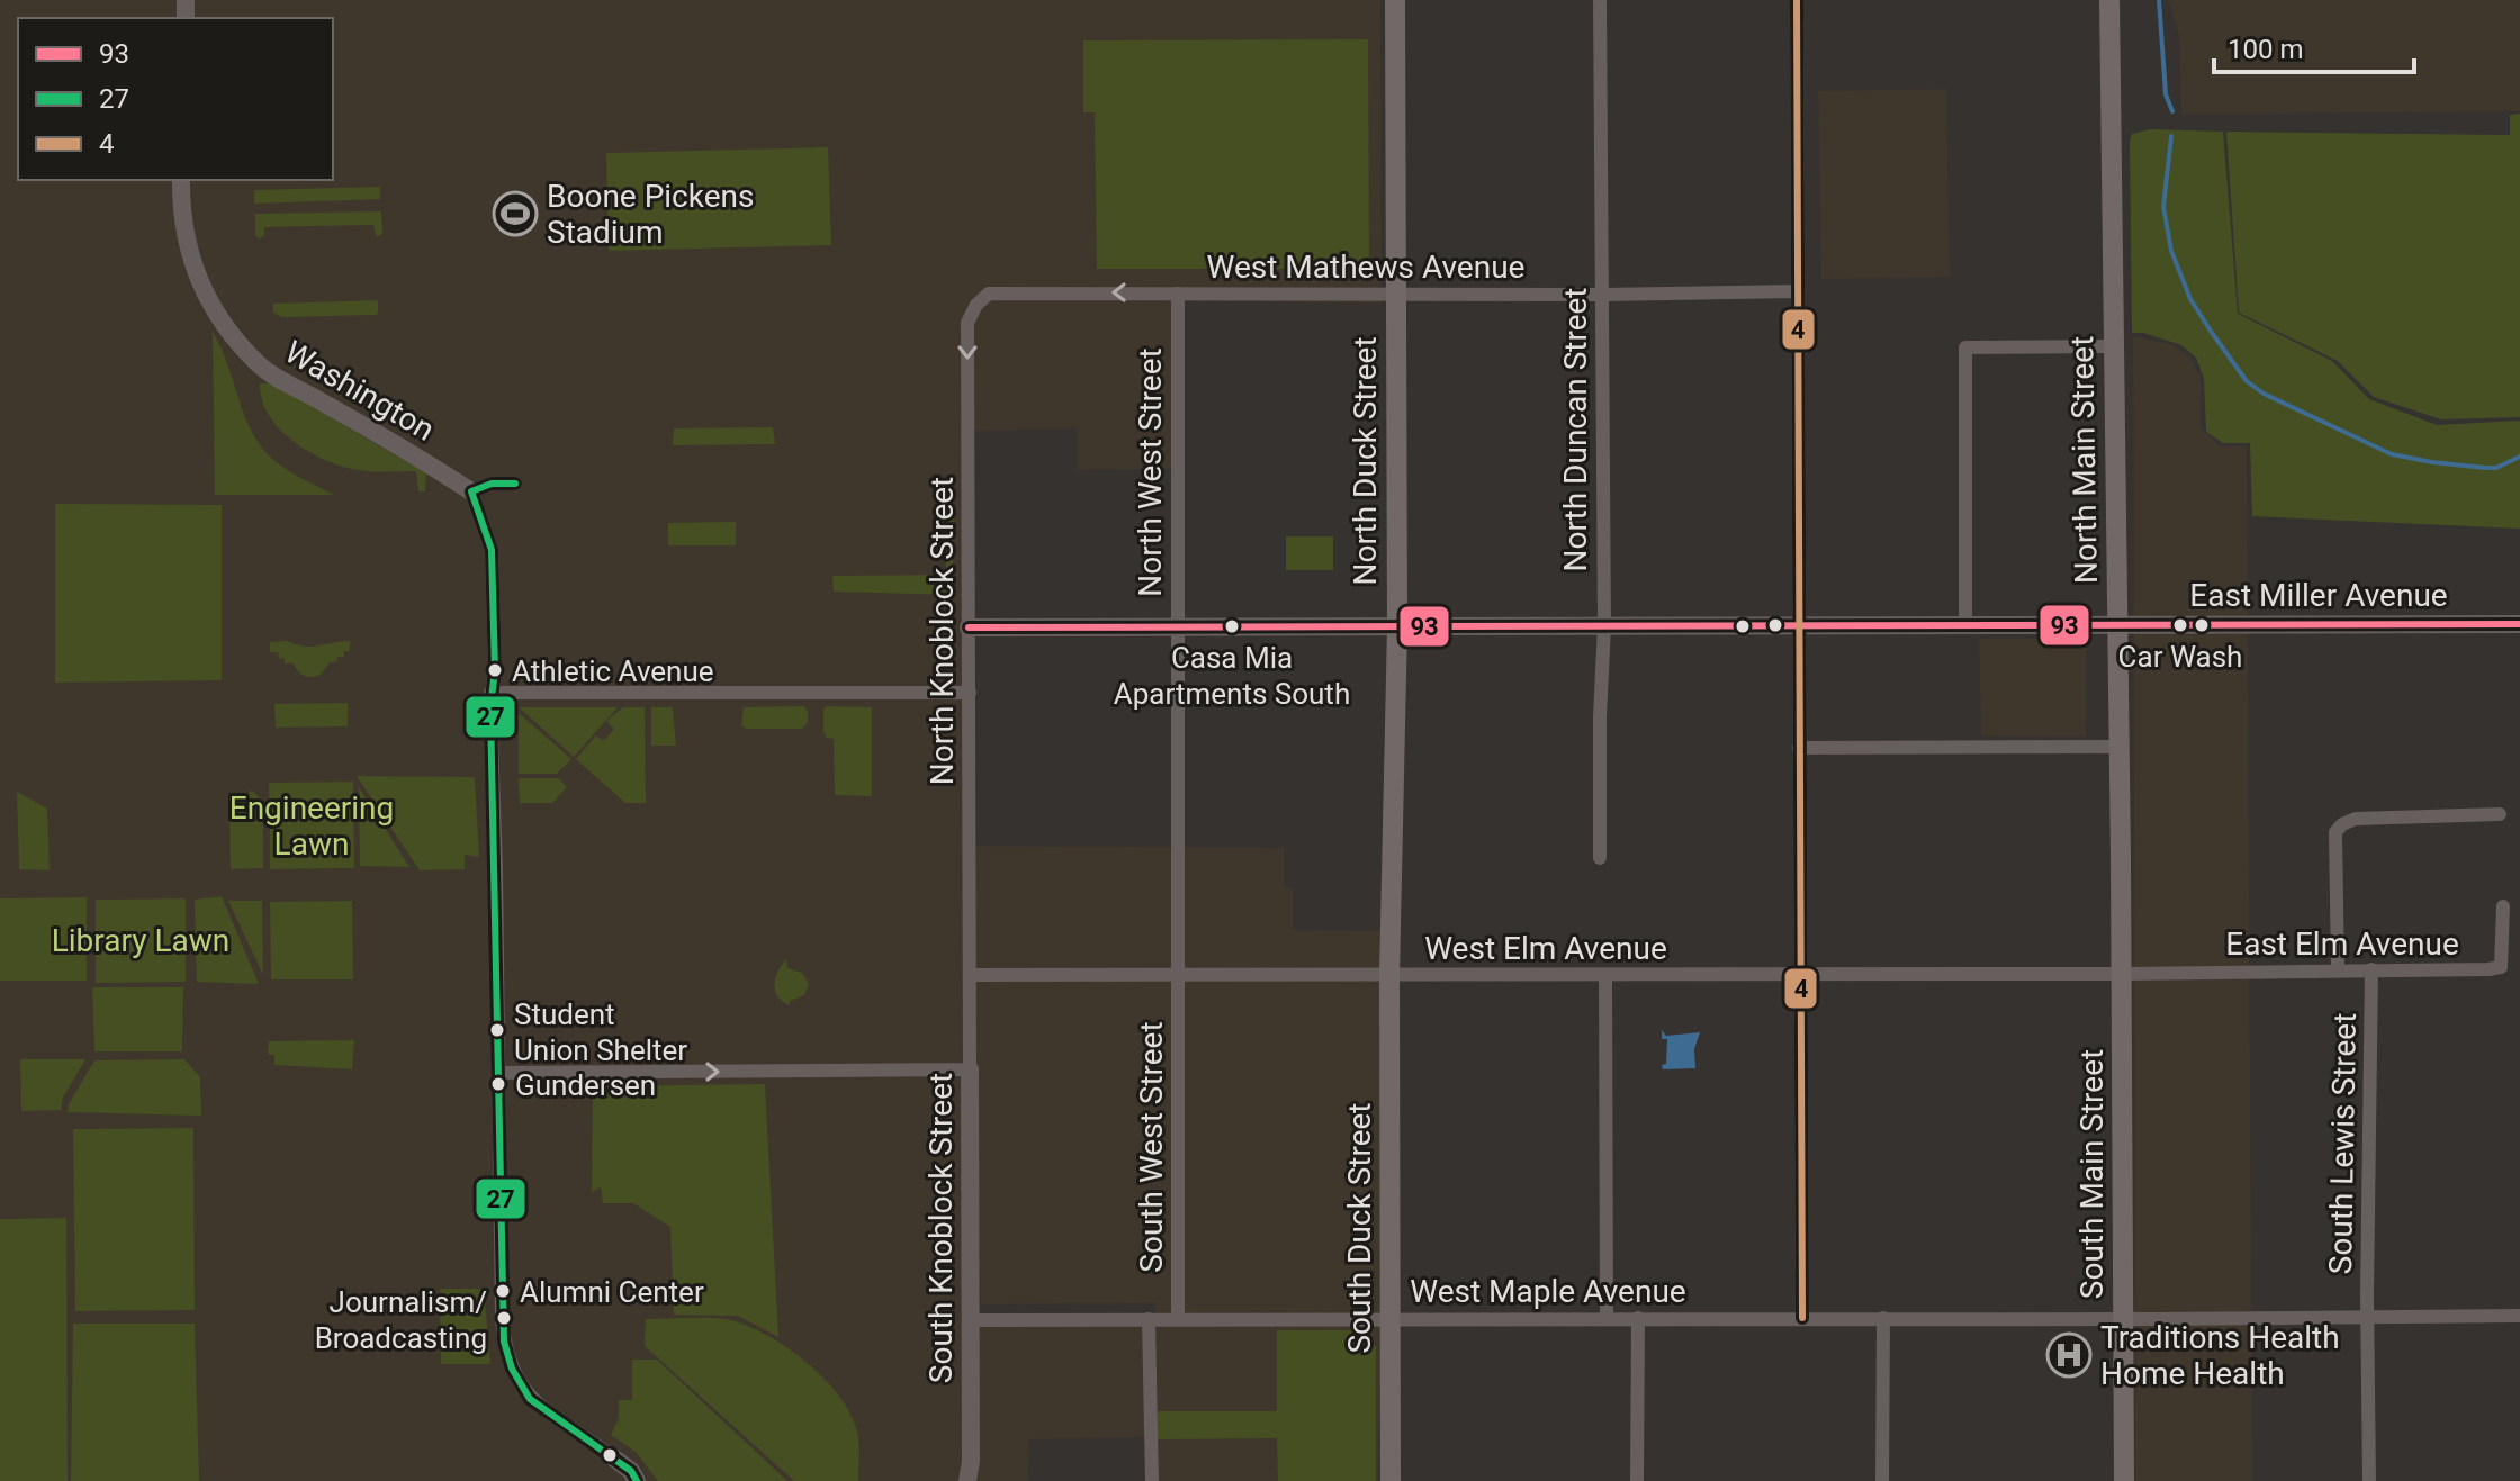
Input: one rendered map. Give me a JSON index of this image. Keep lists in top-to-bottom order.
{
  "streets": {
    "main road": [
      "North Main Street",
      "North Duck Street",
      "South Main Street",
      "South Duck Street"
    ],
    "street": [
      "West Mathews Avenue",
      "Washington",
      "North Duncan Street",
      "North West Street",
      "East Miller Avenue",
      "North Knoblock Street",
      "East Elm Avenue",
      "West Elm Avenue",
      "South Lewis Street",
      "South West Street",
      "South Knoblock Street",
      "West Maple Avenue"
    ]
  },
  "crossings": [
    ["West Mathews Avenue", "North Duncan Street"],
    ["West Mathews Avenue", "North Duck Street"],
    ["West Mathews Avenue", "North West Street"],
    ["West Mathews Avenue", "North Knoblock Street"],
    ["North Duncan Street", "East Miller Avenue"],
    ["North Main Street", "East Miller Avenue"],
    ["North Main Street", "East Elm Avenue"],
    ["North Main Street", "West Elm Avenue"],
    ["North Main Street", "South Main Street"],
    ["North Duck Street", "East Miller Avenue"],
    ["North Duck Street", "West Elm Avenue"],
    ["North Duck Street", "South Duck Street"],
    ["North West Street", "East Miller Avenue"],
    ["North West Street", "West Elm Avenue"],
    ["North West Street", "South West Street"],
    ["East Miller Avenue", "North Knoblock Street"],
    ["North Knoblock Street", "West Elm Avenue"],
    ["North Knoblock Street", "South Knoblock Street"],
    ["East Elm Avenue", "West Elm Avenue"],
    ["East Elm Avenue", "South Lewis Street"],
    ["East Elm Avenue", "South Main Street"],
    ["West Elm Avenue", "South West Street"],
    ["West Elm Avenue", "South Main Street"],
    ["West Elm Avenue", "South Knoblock Street"],
    ["West Elm Avenue", "South Duck Street"],
    ["South Lewis Street", "West Maple Avenue"],
    ["South West Street", "West Maple Avenue"],
    ["South Main Street", "West Maple Avenue"],
    ["South Knoblock Street", "West Maple Avenue"],
    ["South Duck Street", "West Maple Avenue"]
  ],
  "one_way": ["North Knoblock Street"],
  "parks": ["Engineering Lawn", "Library Lawn"],
  "places": {
    "sports": ["Boone Pickens Stadium"],
    "other": [
      "Car Wash",
      "Casa Mia Apartments South",
      "Athletic Avenue",
      "Student Union Shelter",
      "Gundersen",
      "Alumni Center",
      "Journalism/ Broadcasting"
    ],
    "hospital": ["Traditions Health Home Health"]
  },
  "lines": ["transit line 4", "transit line 27", "transit line 93"],
  "legend": ["93", "27", "4"],
  "scale_bar": "100 m"
}
